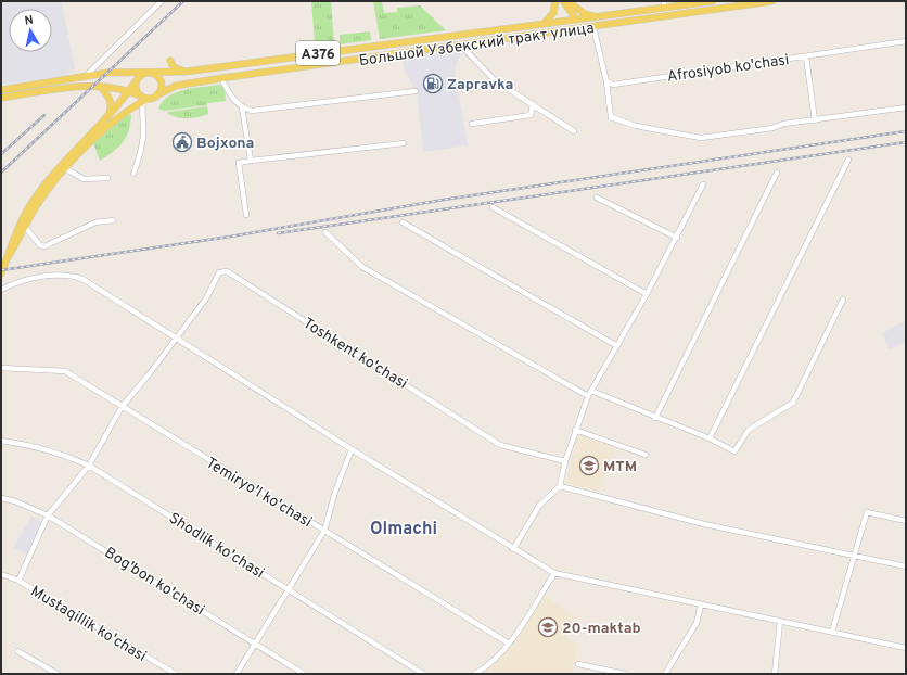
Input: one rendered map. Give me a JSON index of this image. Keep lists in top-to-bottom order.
{
  "streets": {
    "main road": ["Большой Узбекский тракт улица", "A376"],
    "street": [
      "Afrosiyob ko'chasi",
      "Toshkent ko'chasi",
      "Temiryo'l ko'chasi",
      "Shodlik ko'chasi",
      "Bog'bon ko'chasi",
      "Mustaqillik ko'chasi"
    ]
  },
  "crossings": [
    ["Toshkent ko'chasi", "Temiryo'l ko'chasi"],
    ["Toshkent ko'chasi", "Shodlik ko'chasi"],
    ["Toshkent ko'chasi", "Bog'bon ko'chasi"],
    ["Toshkent ko'chasi", "Mustaqillik ko'chasi"]
  ],
  "districts": ["Olmachi"],
  "places": {
    "fuel station": ["Zapravka"],
    "public building": ["Bojxona"],
    "school or university": ["MTM", "20-maktab"]
  },
  "north": "top"
}
